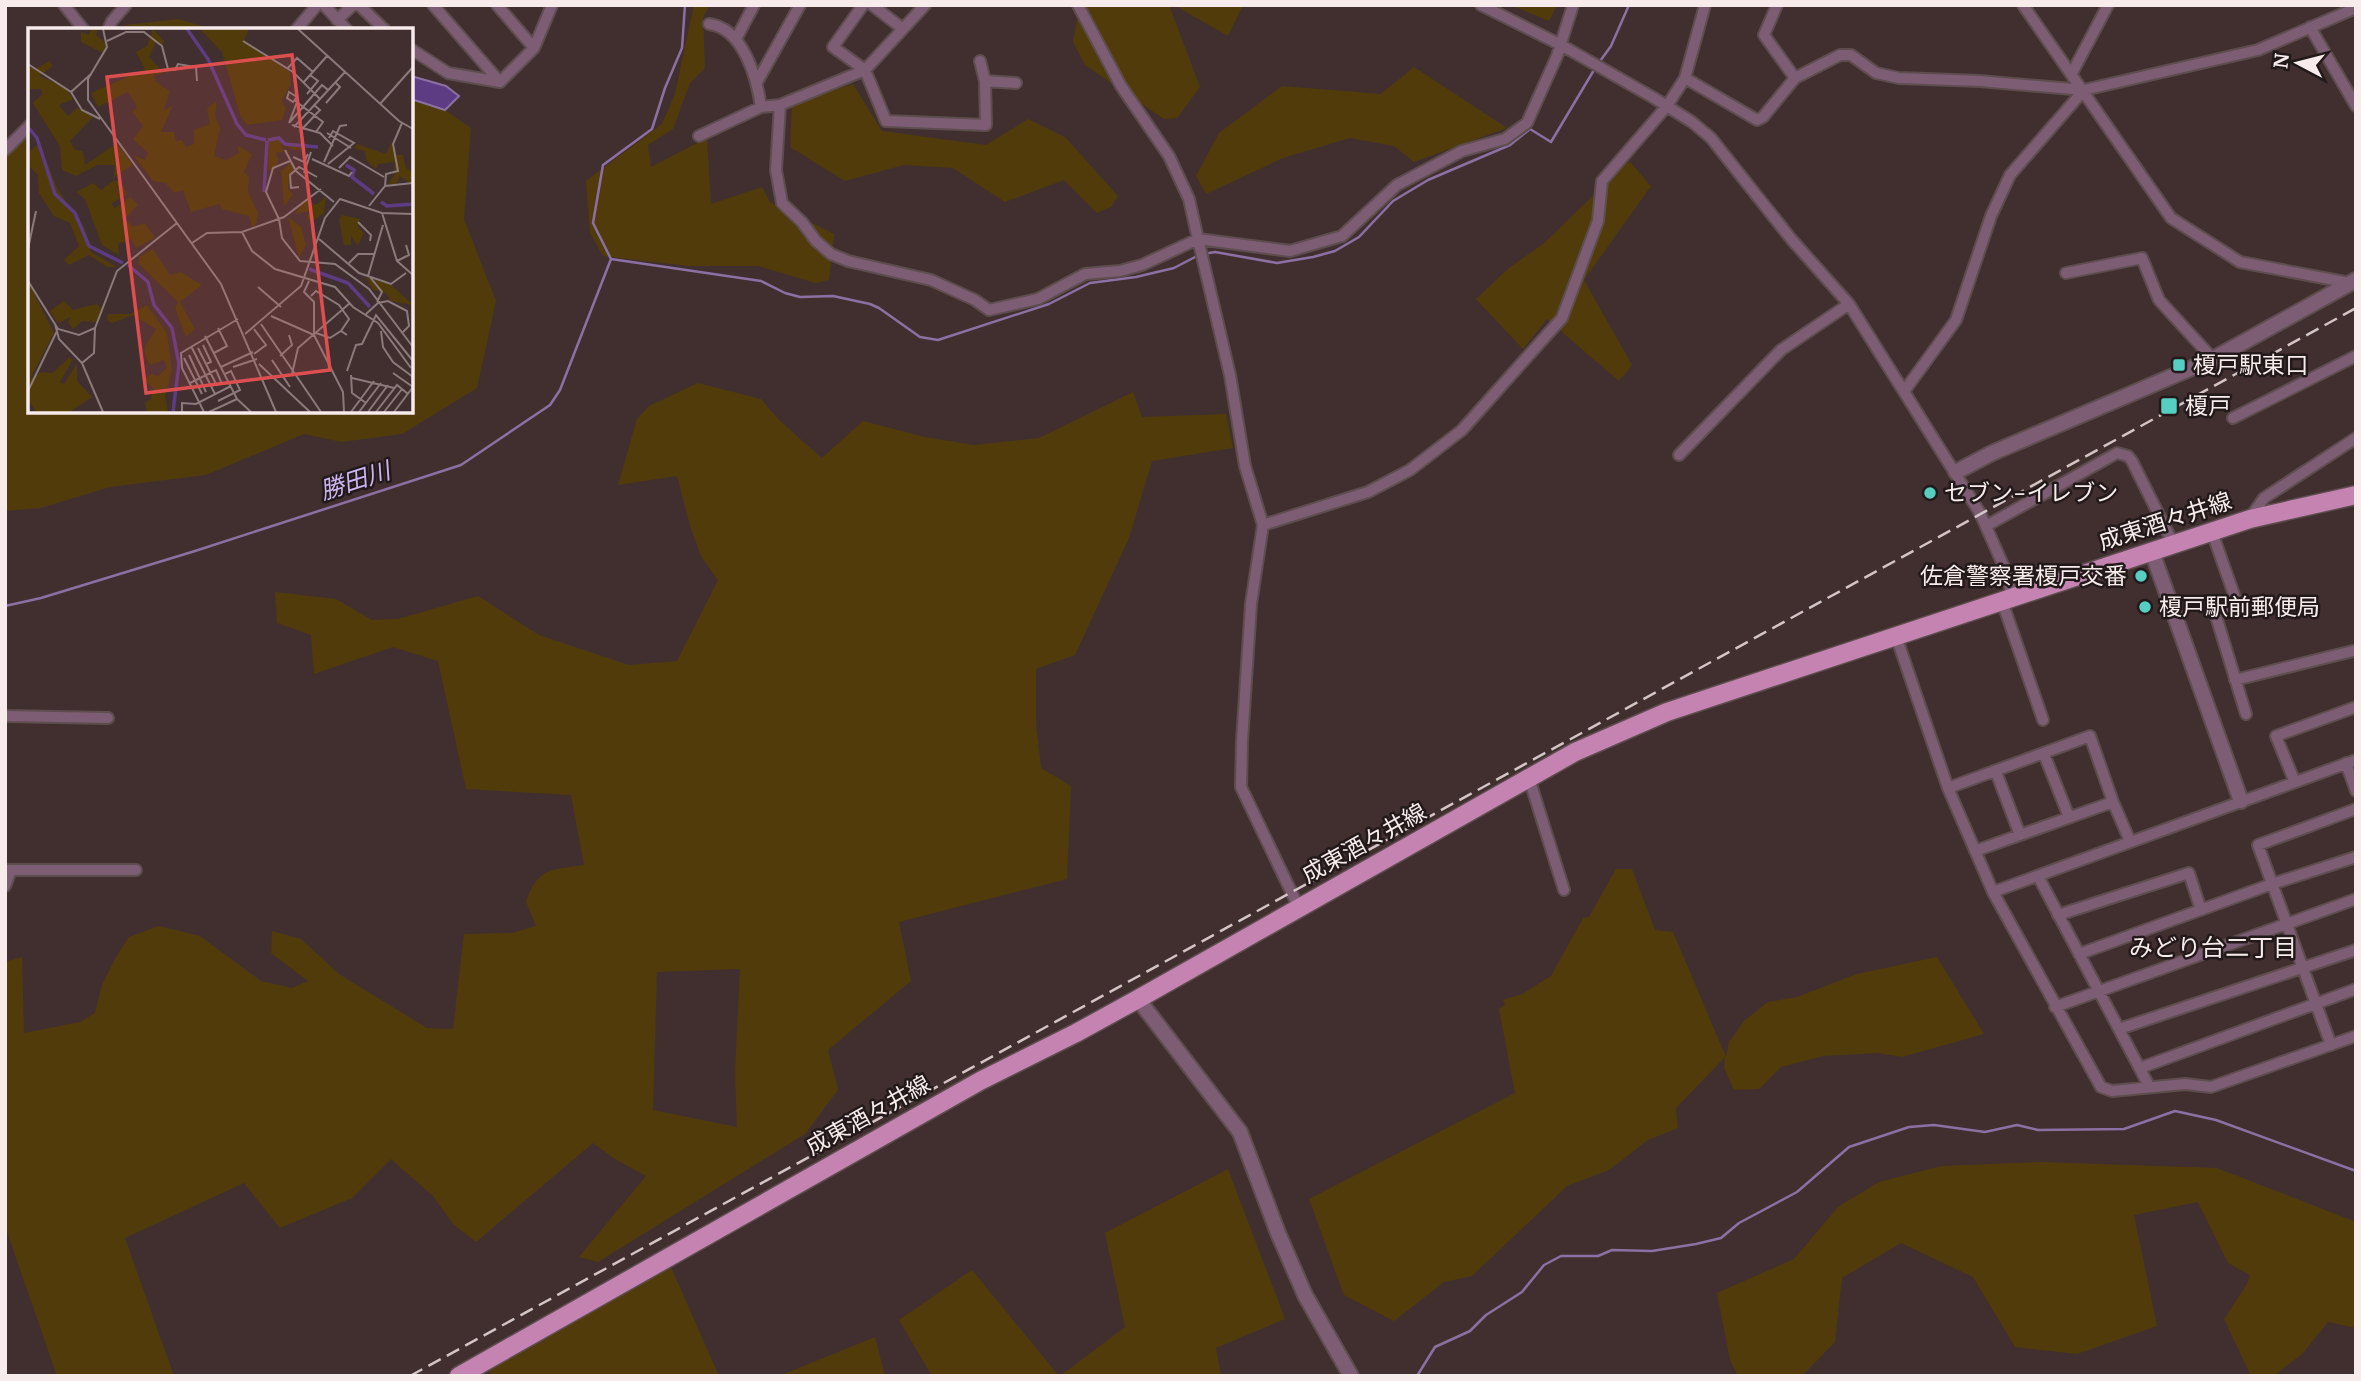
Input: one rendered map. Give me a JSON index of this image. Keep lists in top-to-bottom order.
{
  "streets": {
    "main road": ["成東酒々井線"]
  },
  "districts": ["みどり台二丁目"],
  "water": ["勝田川"],
  "places": {
    "transit": ["榎戸駅東口", "榎戸"],
    "other": ["セブン-イレブン", "佐倉警察署榎戸交番", "榎戸駅前郵便局"]
  },
  "north": "left"
}
